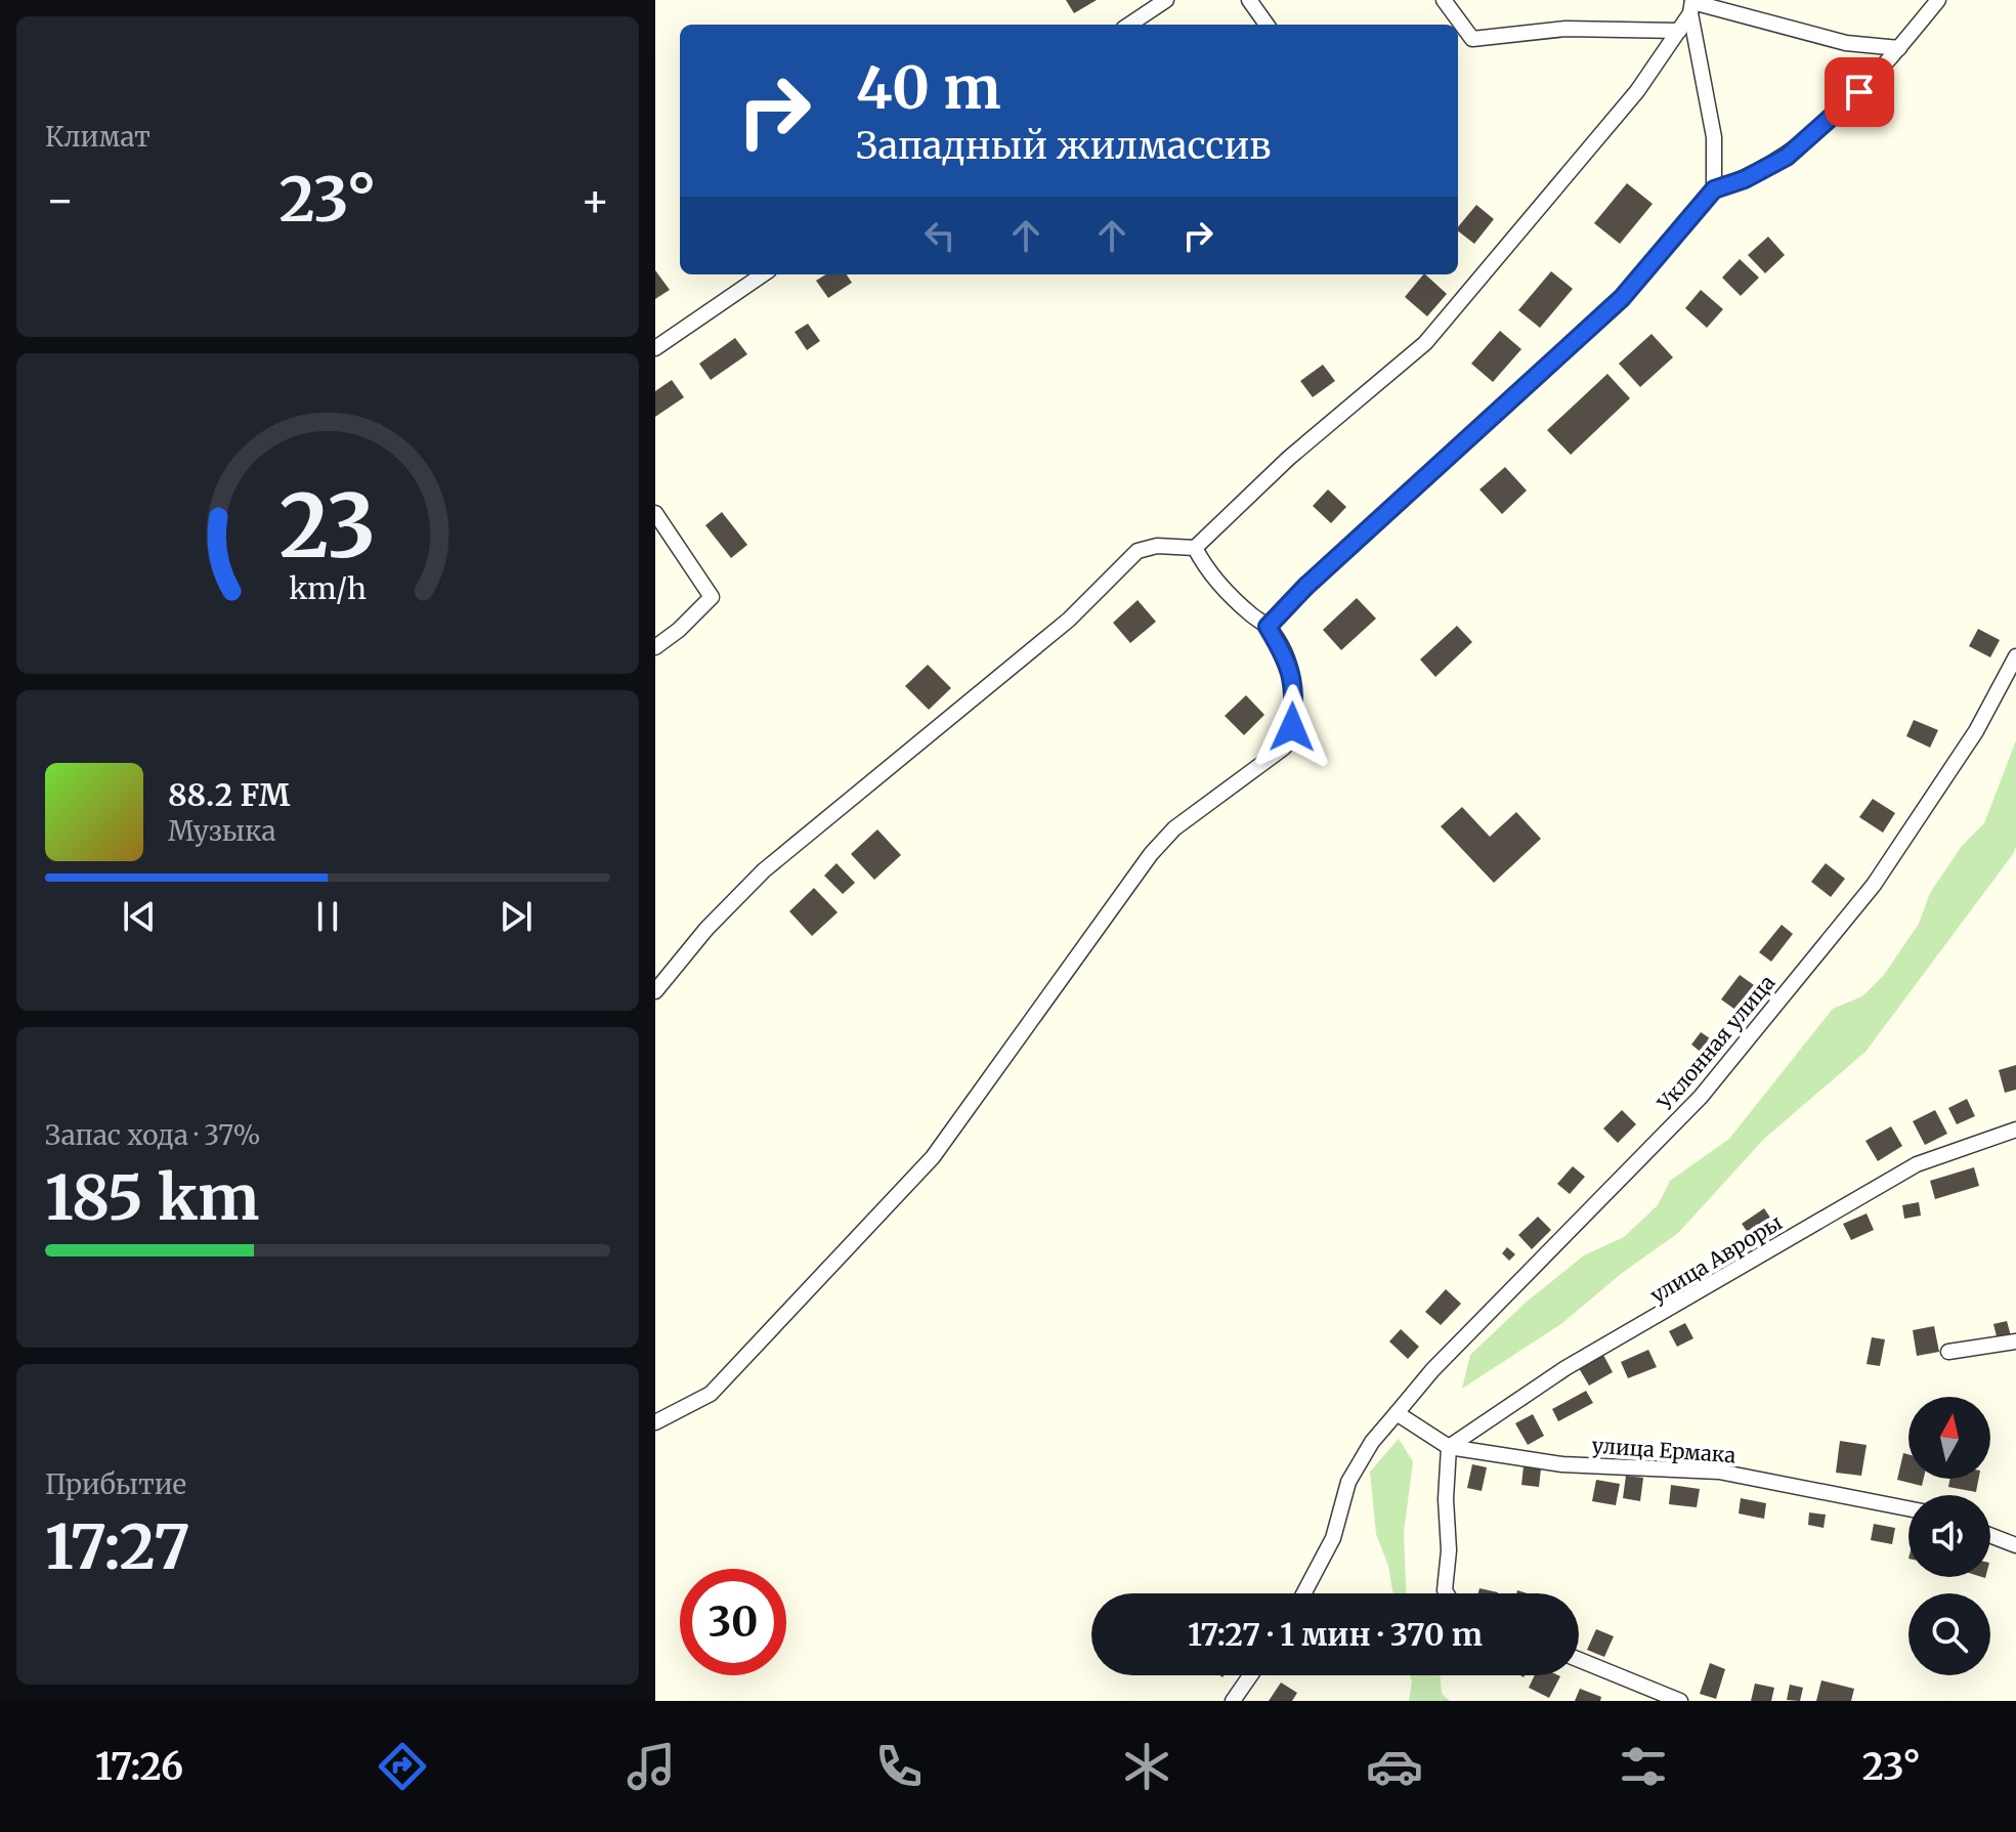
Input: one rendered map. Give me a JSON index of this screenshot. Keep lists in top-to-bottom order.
{
  "streets": {
    "street": ["Уклонная улица", "улица Авроры", "улица Ермака"]
  },
  "crossings": [
    ["улица Авроры", "улица Ермака"]
  ],
  "north": "top",
  "page": {
    "tile": [
      "Климат",
      ["Запас хода · 37%", "185 km"],
      ["Прибытие", "17:27"]
    ],
    "turn": ["40 m", "Западный жилмассив"],
    "heat": ["−", "23°", "+"],
    "song": ["88.2 FM", "Музыка"],
    "limit": "30",
    "trip": "17:27 · 1 мин · 370 m",
    "tabs": ["17:26", "23°"],
    "gauge": ["23", "km/h"]
  }
}
